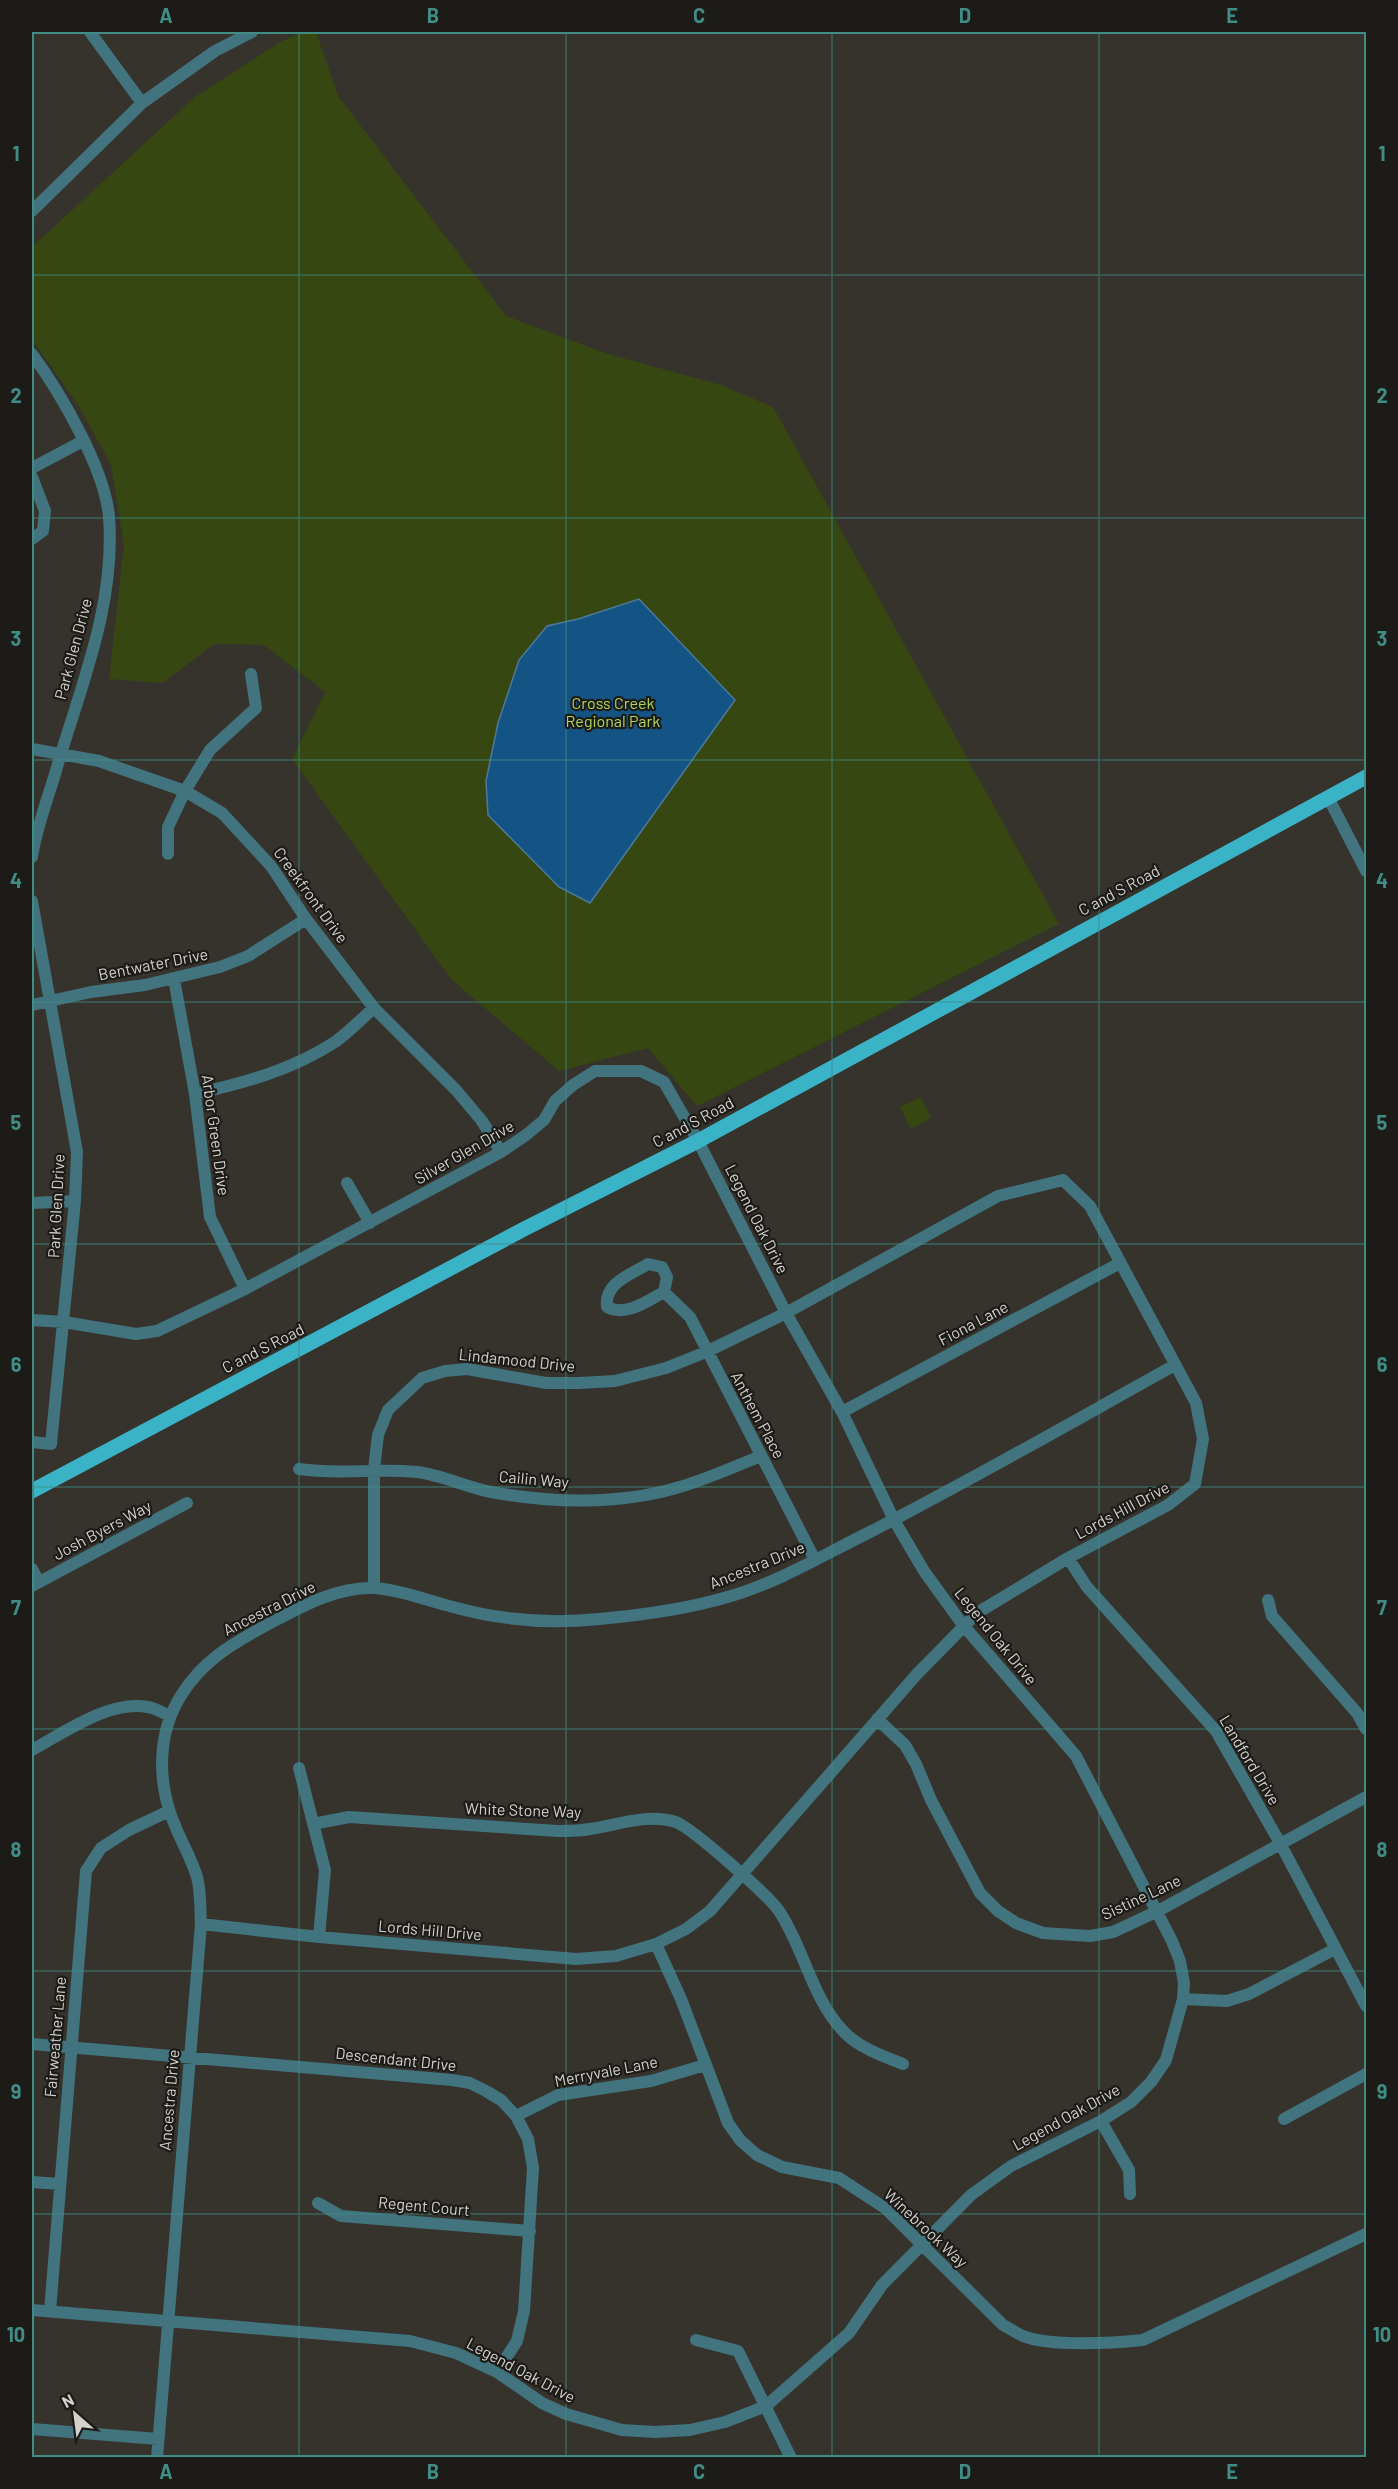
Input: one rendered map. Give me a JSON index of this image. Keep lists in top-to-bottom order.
{
  "streets": {
    "main road": ["C and S Road"],
    "street": [
      "Park Glen Drive",
      "Creekfront Drive",
      "Bentwater Drive",
      "Arbor Green Drive",
      "Silver Glen Drive",
      "Legend Oak Drive",
      "Fiona Lane",
      "Lindamood Drive",
      "Anthem Place",
      "Cailin Way",
      "Lords Hill Drive",
      "Josh Byers Way",
      "Ancestra Drive",
      "Landford Drive",
      "White Stone Way",
      "Sistine Lane",
      "Fairweather Lane",
      "Descendant Drive",
      "Merryvale Lane",
      "Regent Court",
      "Winebrook Way"
    ]
  },
  "crossings": [
    ["Park Glen Drive", "Creekfront Drive"],
    ["Park Glen Drive", "Bentwater Drive"],
    ["Park Glen Drive", "Silver Glen Drive"],
    ["C and S Road", "Silver Glen Drive"],
    ["C and S Road", "Legend Oak Drive"],
    ["Creekfront Drive", "Bentwater Drive"],
    ["Creekfront Drive", "Silver Glen Drive"],
    ["Bentwater Drive", "Arbor Green Drive"],
    ["Arbor Green Drive", "Silver Glen Drive"],
    ["Silver Glen Drive", "Legend Oak Drive"],
    ["Legend Oak Drive", "Fiona Lane"],
    ["Legend Oak Drive", "Lindamood Drive"],
    ["Legend Oak Drive", "Lords Hill Drive"],
    ["Legend Oak Drive", "Ancestra Drive"],
    ["Legend Oak Drive", "Sistine Lane"],
    ["Legend Oak Drive", "Fairweather Lane"],
    ["Legend Oak Drive", "Descendant Drive"],
    ["Legend Oak Drive", "Winebrook Way"],
    ["Fiona Lane", "Lords Hill Drive"],
    ["Lindamood Drive", "Anthem Place"],
    ["Lindamood Drive", "Cailin Way"],
    ["Lindamood Drive", "Lords Hill Drive"],
    ["Lindamood Drive", "Ancestra Drive"],
    ["Anthem Place", "Cailin Way"],
    ["Anthem Place", "Ancestra Drive"],
    ["Lords Hill Drive", "Ancestra Drive"],
    ["Lords Hill Drive", "Landford Drive"],
    ["Lords Hill Drive", "White Stone Way"],
    ["Lords Hill Drive", "Sistine Lane"],
    ["Lords Hill Drive", "Winebrook Way"],
    ["Ancestra Drive", "Fairweather Lane"],
    ["Ancestra Drive", "Descendant Drive"],
    ["Landford Drive", "Sistine Lane"],
    ["Fairweather Lane", "Descendant Drive"],
    ["Descendant Drive", "Merryvale Lane"],
    ["Descendant Drive", "Regent Court"],
    ["Merryvale Lane", "Winebrook Way"]
  ],
  "parks": ["Cross Creek Regional Park"],
  "north": "top left",
  "grid": {
    "columns": [
      "A",
      "B",
      "C",
      "D",
      "E"
    ],
    "rows": [
      "1",
      "2",
      "3",
      "4",
      "5",
      "6",
      "7",
      "8",
      "9",
      "10"
    ]
  }
}
